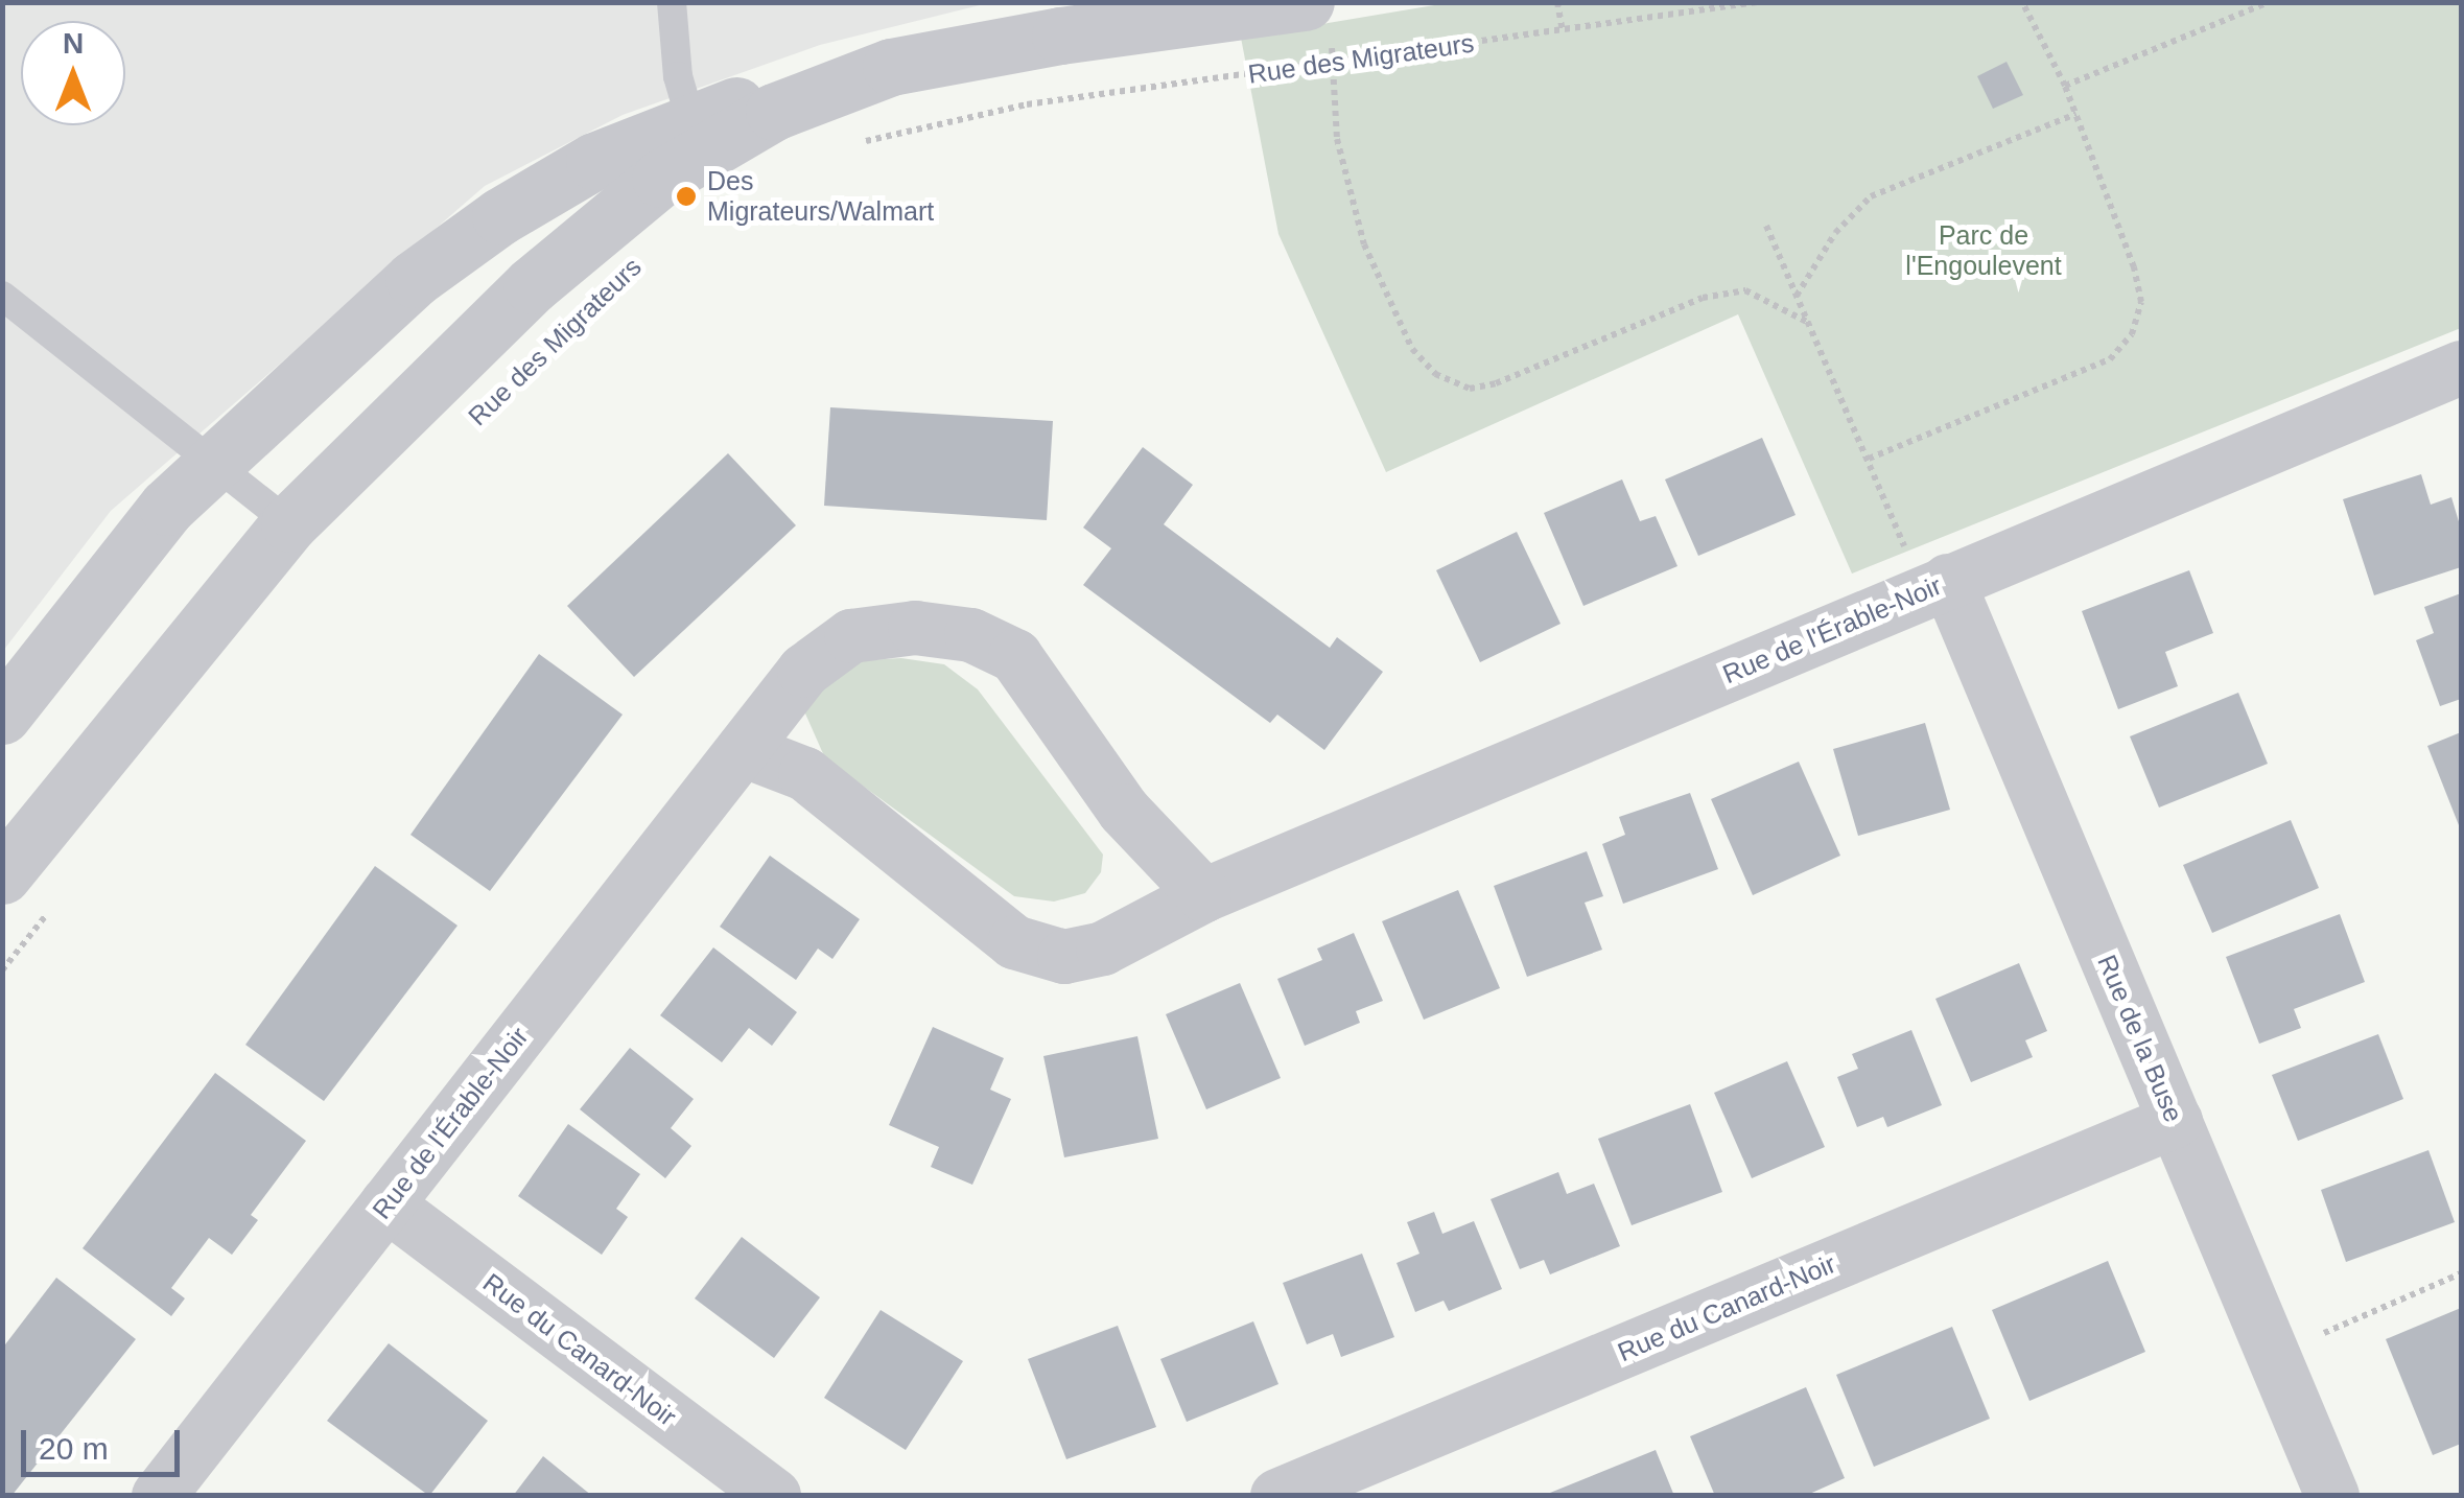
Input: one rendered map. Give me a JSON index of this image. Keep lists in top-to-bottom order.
{
  "streets": {
    "street": [
      "Rue des Migrateurs",
      "Rue de l'Érable-Noir",
      "Rue de la Buse",
      "Rue du Canard-Noir"
    ]
  },
  "crossings": [
    ["Rue de l'Érable-Noir", "Rue de la Buse"],
    ["Rue de l'Érable-Noir", "Rue du Canard-Noir"],
    ["Rue de la Buse", "Rue du Canard-Noir"]
  ],
  "parks": ["Parc de l'Engoulevent"],
  "places": ["Des Migrateurs/Walmart"],
  "scale_bar": "20 m",
  "north": "top"
}
